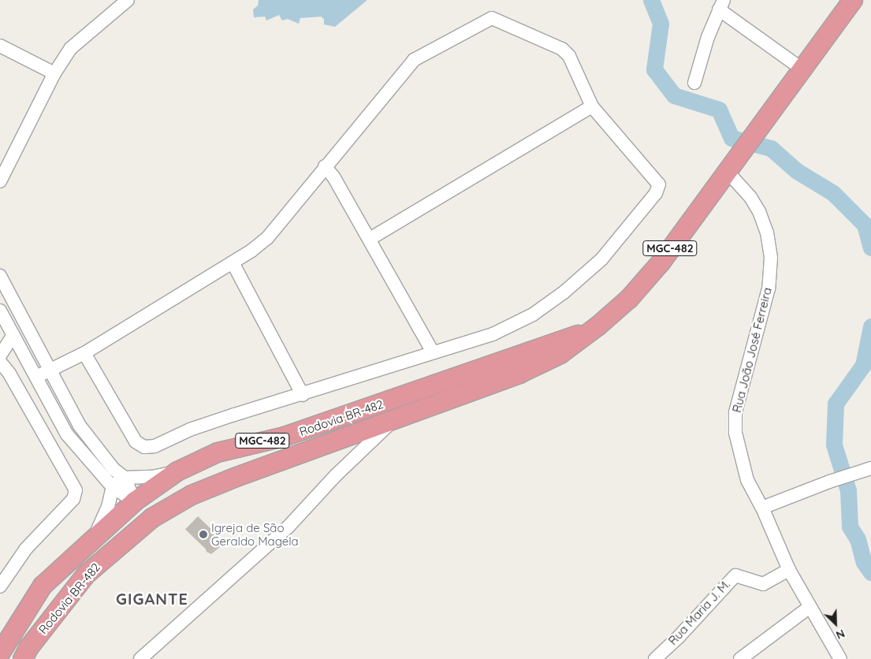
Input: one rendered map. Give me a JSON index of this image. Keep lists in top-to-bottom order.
{
  "streets": {
    "highway": ["MGC-482", "Rodovia BR-482"],
    "street": ["Rua João José Ferreira", "Rua Maria J. M."]
  },
  "crossings": [
    ["MGC-482", "Rua João José Ferreira"],
    ["MGC-482", "Rodovia BR-482"],
    ["Rua João José Ferreira", "Rodovia BR-482"],
    ["Rua João José Ferreira", "Rua Maria J. M."]
  ],
  "districts": ["GIGANTE"],
  "places": ["Igreja de São Geraldo Magela"],
  "north": "bottom right"
}
